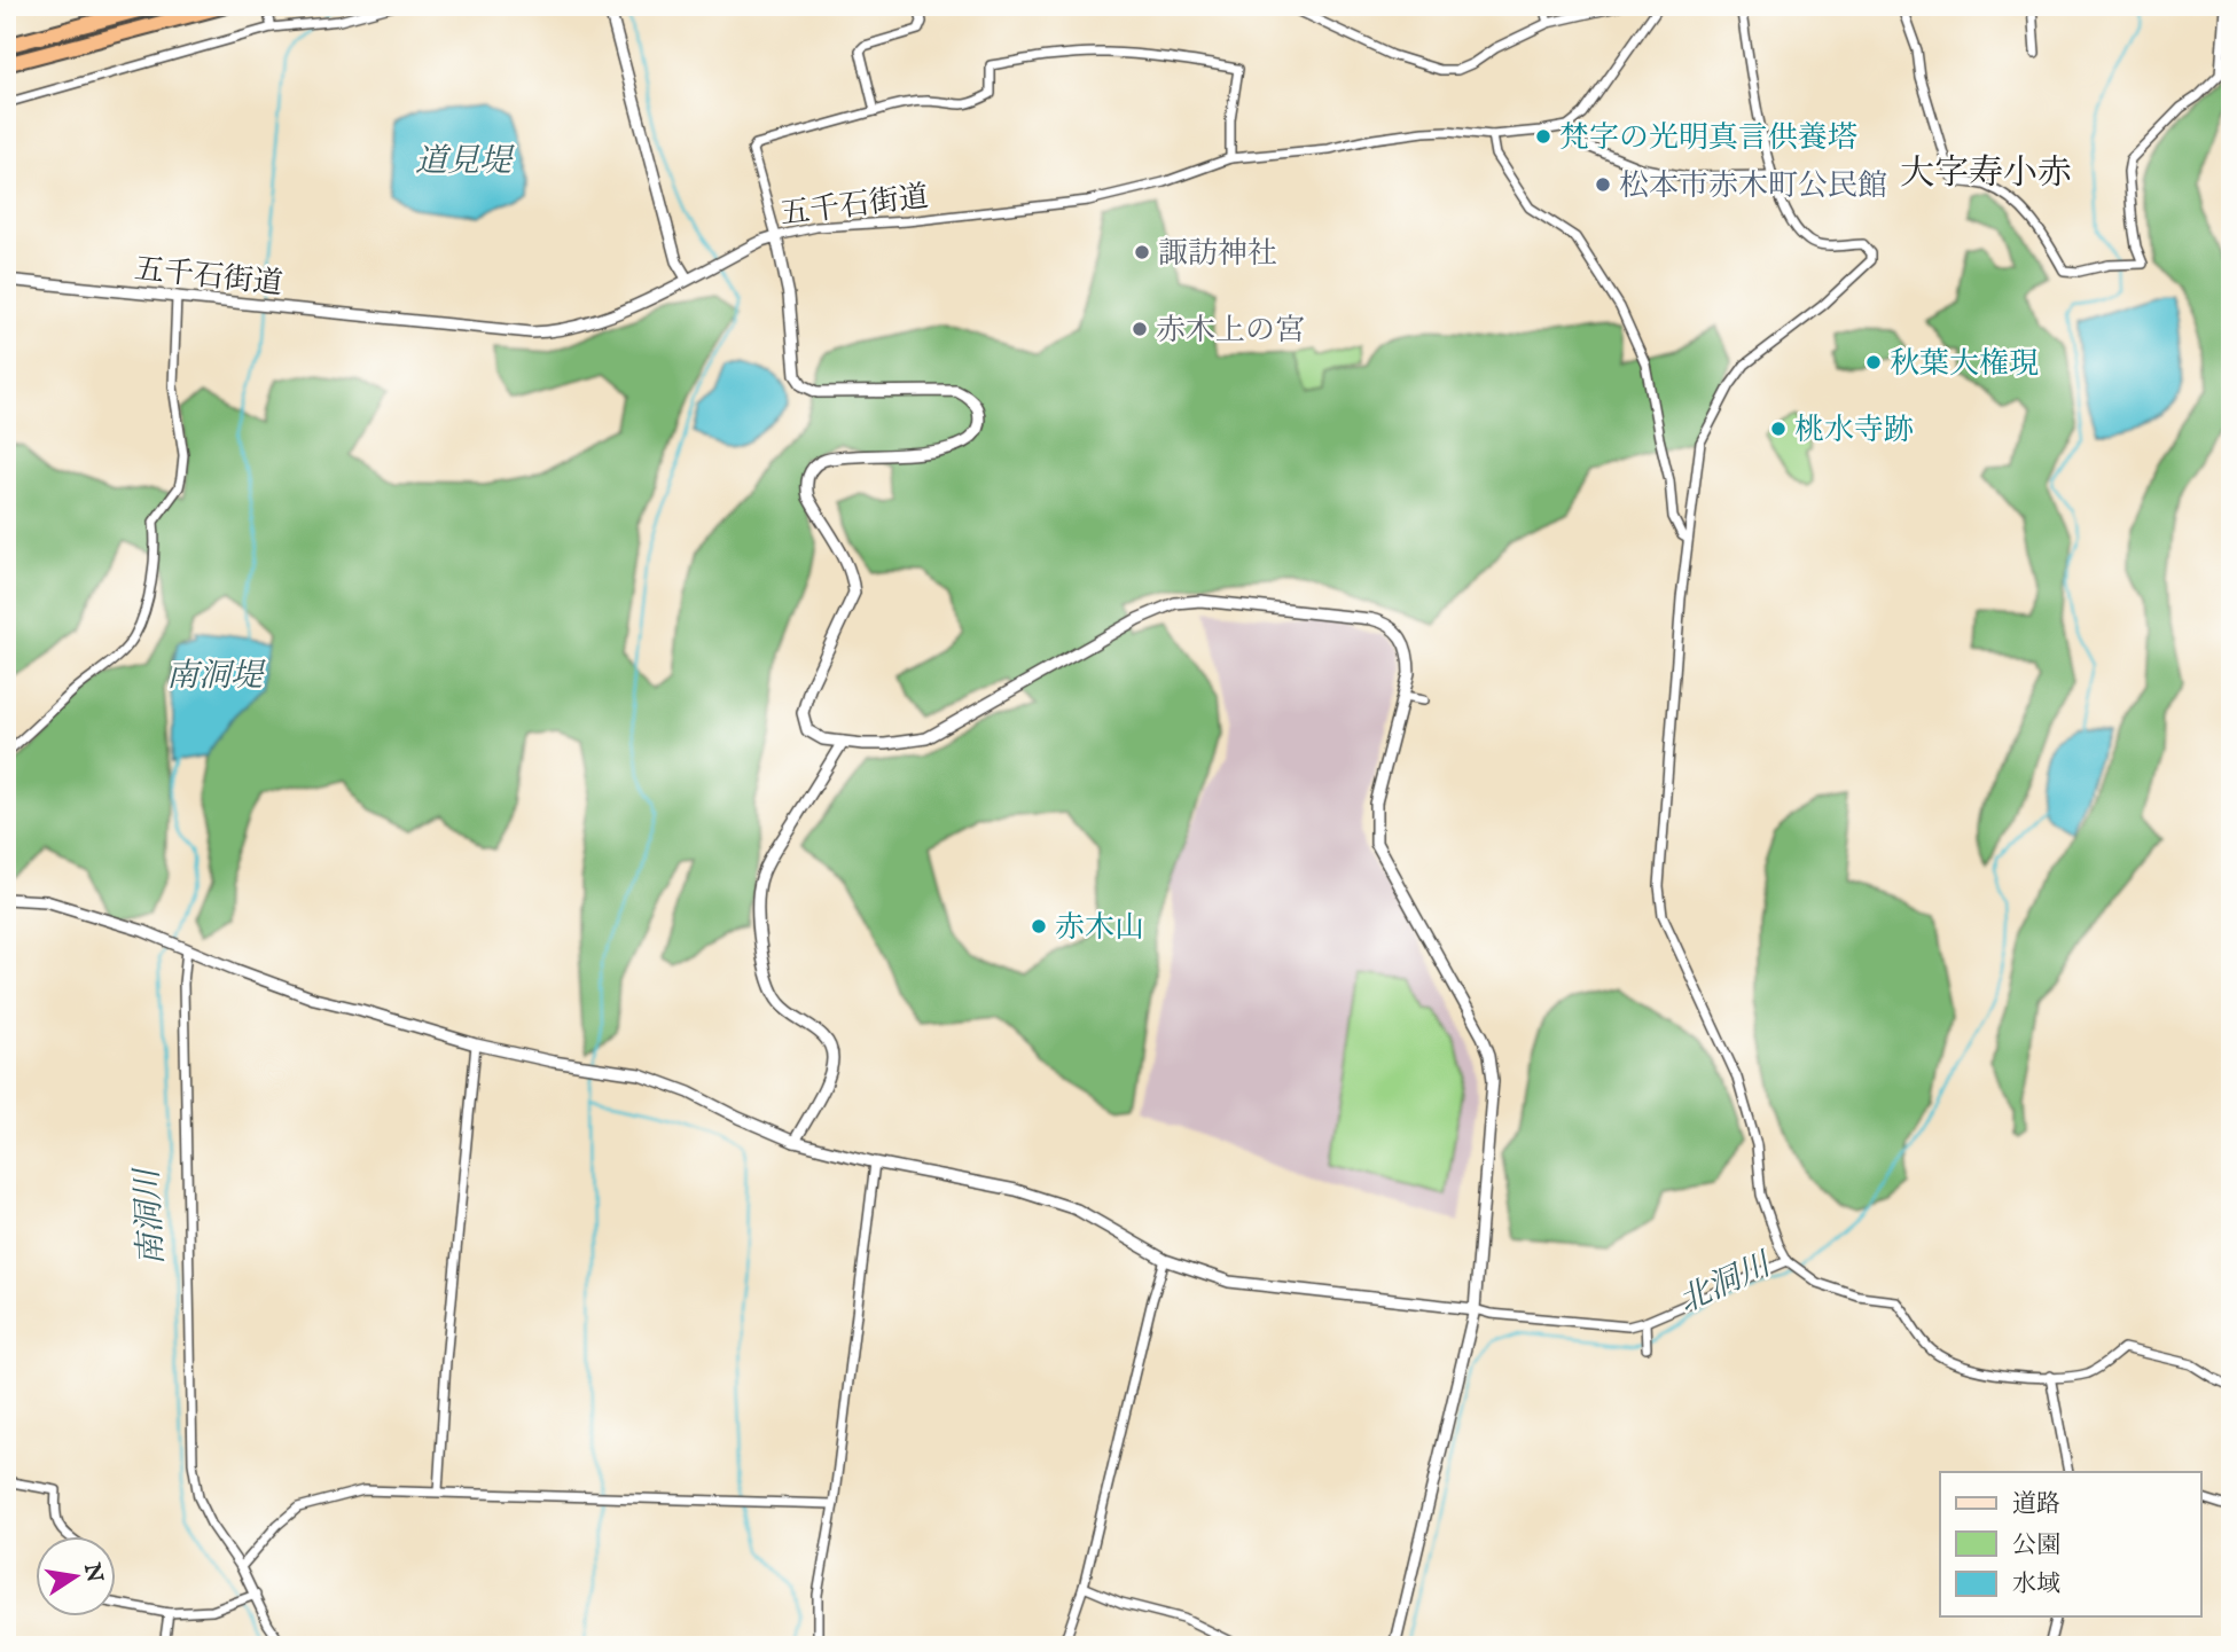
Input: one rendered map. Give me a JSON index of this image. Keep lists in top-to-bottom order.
{
  "streets": {
    "street": ["五千石街道"]
  },
  "districts": ["大字寿小赤"],
  "water": [
    "道見堤",
    "南洞堤",
    "南洞川",
    "北洞川"
  ],
  "places": [
    "梵字の光明真言供養塔",
    "松本市赤木町公民館",
    "諏訪神社",
    "赤木上の宮",
    "秋葉大権現",
    "桃水寺跡",
    "赤木山"
  ],
  "legend": ["道路", "公園", "水域"],
  "north": "right"
}
